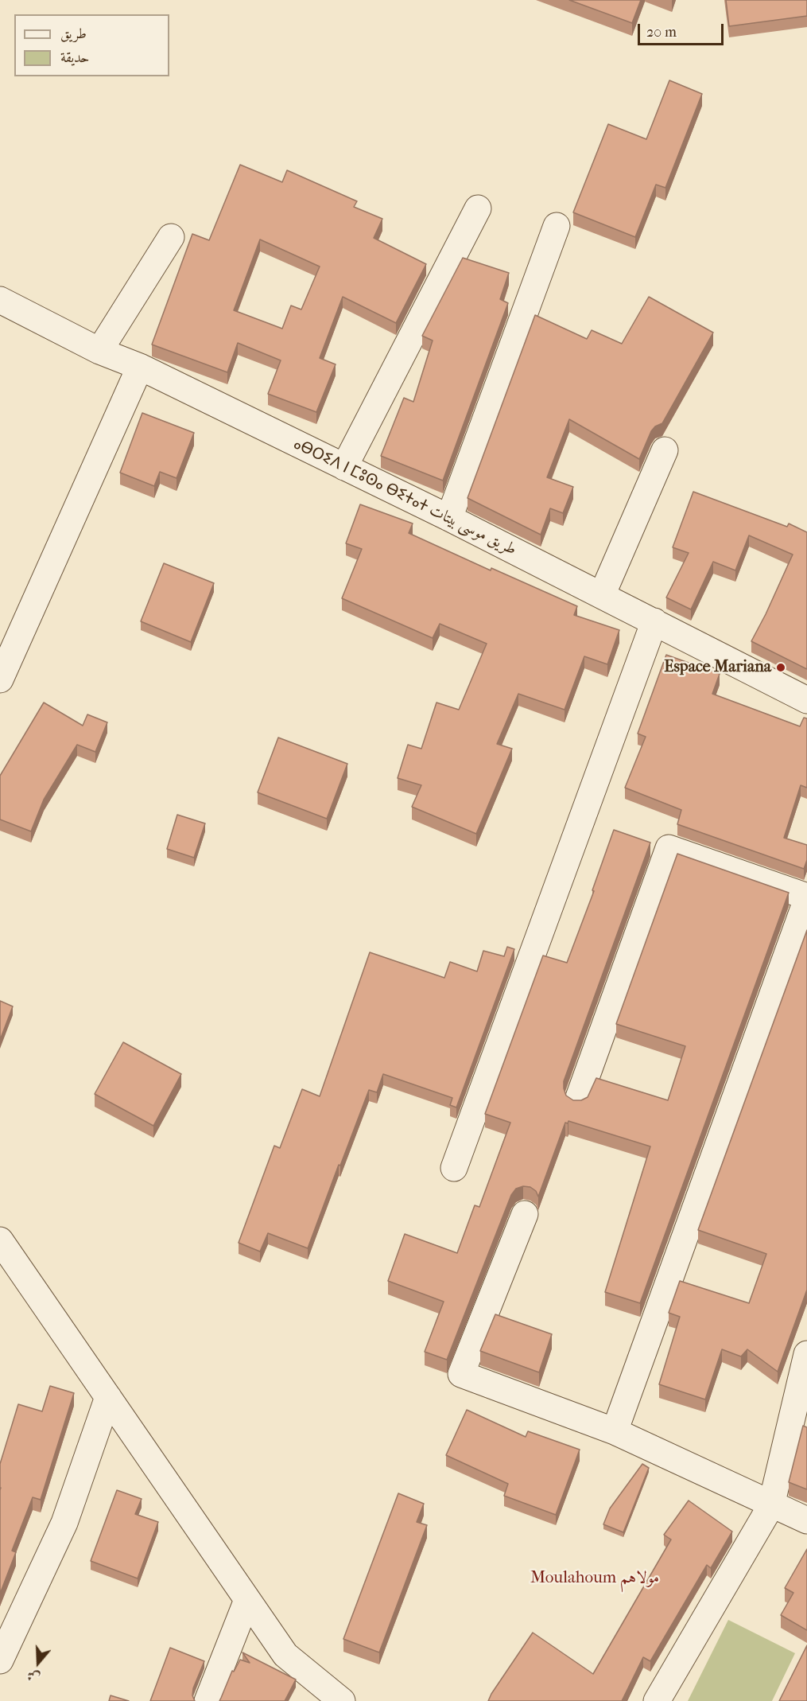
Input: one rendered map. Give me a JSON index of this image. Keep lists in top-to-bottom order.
{
  "streets": {
    "street": ["ⴰⴱⵔⵉⴷ ⵏ ⵎⵓⵙⴰ ⴱⵉⵜⴰⵜ طريق موسى بيتات"]
  },
  "districts": ["Moulahoum مولاهم"],
  "places": ["Espace Mariana"],
  "legend": ["طريق", "حديقة"],
  "scale_bar": "20 m",
  "north": "bottom"
}
